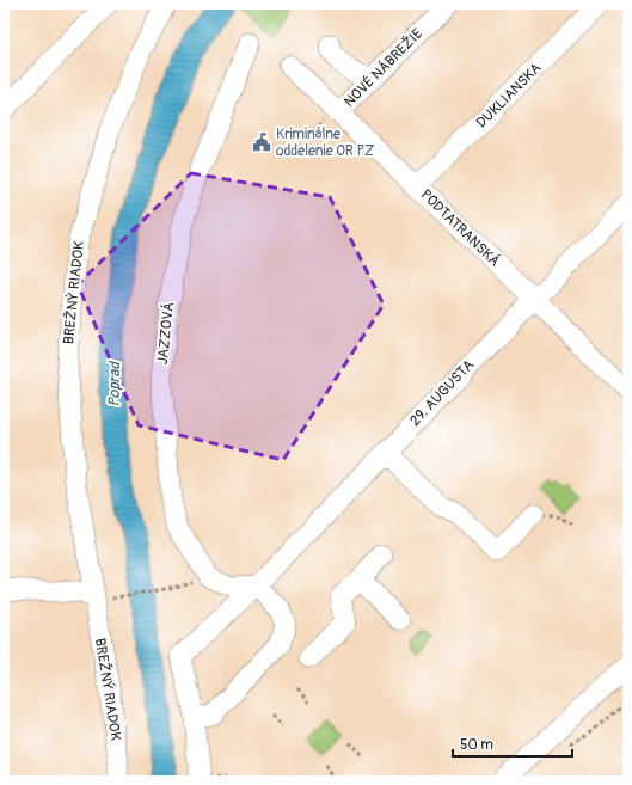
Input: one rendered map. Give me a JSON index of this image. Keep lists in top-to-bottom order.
{
  "streets": {
    "street": [
      "NOVÉ NÁBREŽIE",
      "DUKLIANSKA",
      "PODTATRANSKÁ",
      "BREŽNÝ RIADOK",
      "JAZZOVÁ",
      "29. AUGUSTA"
    ]
  },
  "crossings": [
    ["NOVÉ NÁBREŽIE", "PODTATRANSKÁ"],
    ["DUKLIANSKA", "PODTATRANSKÁ"],
    ["PODTATRANSKÁ", "29. AUGUSTA"]
  ],
  "water": ["Poprad"],
  "places": {
    "public building": ["Kriminálne oddelenie OR PZ"]
  },
  "scale_bar": "50 m"
}
